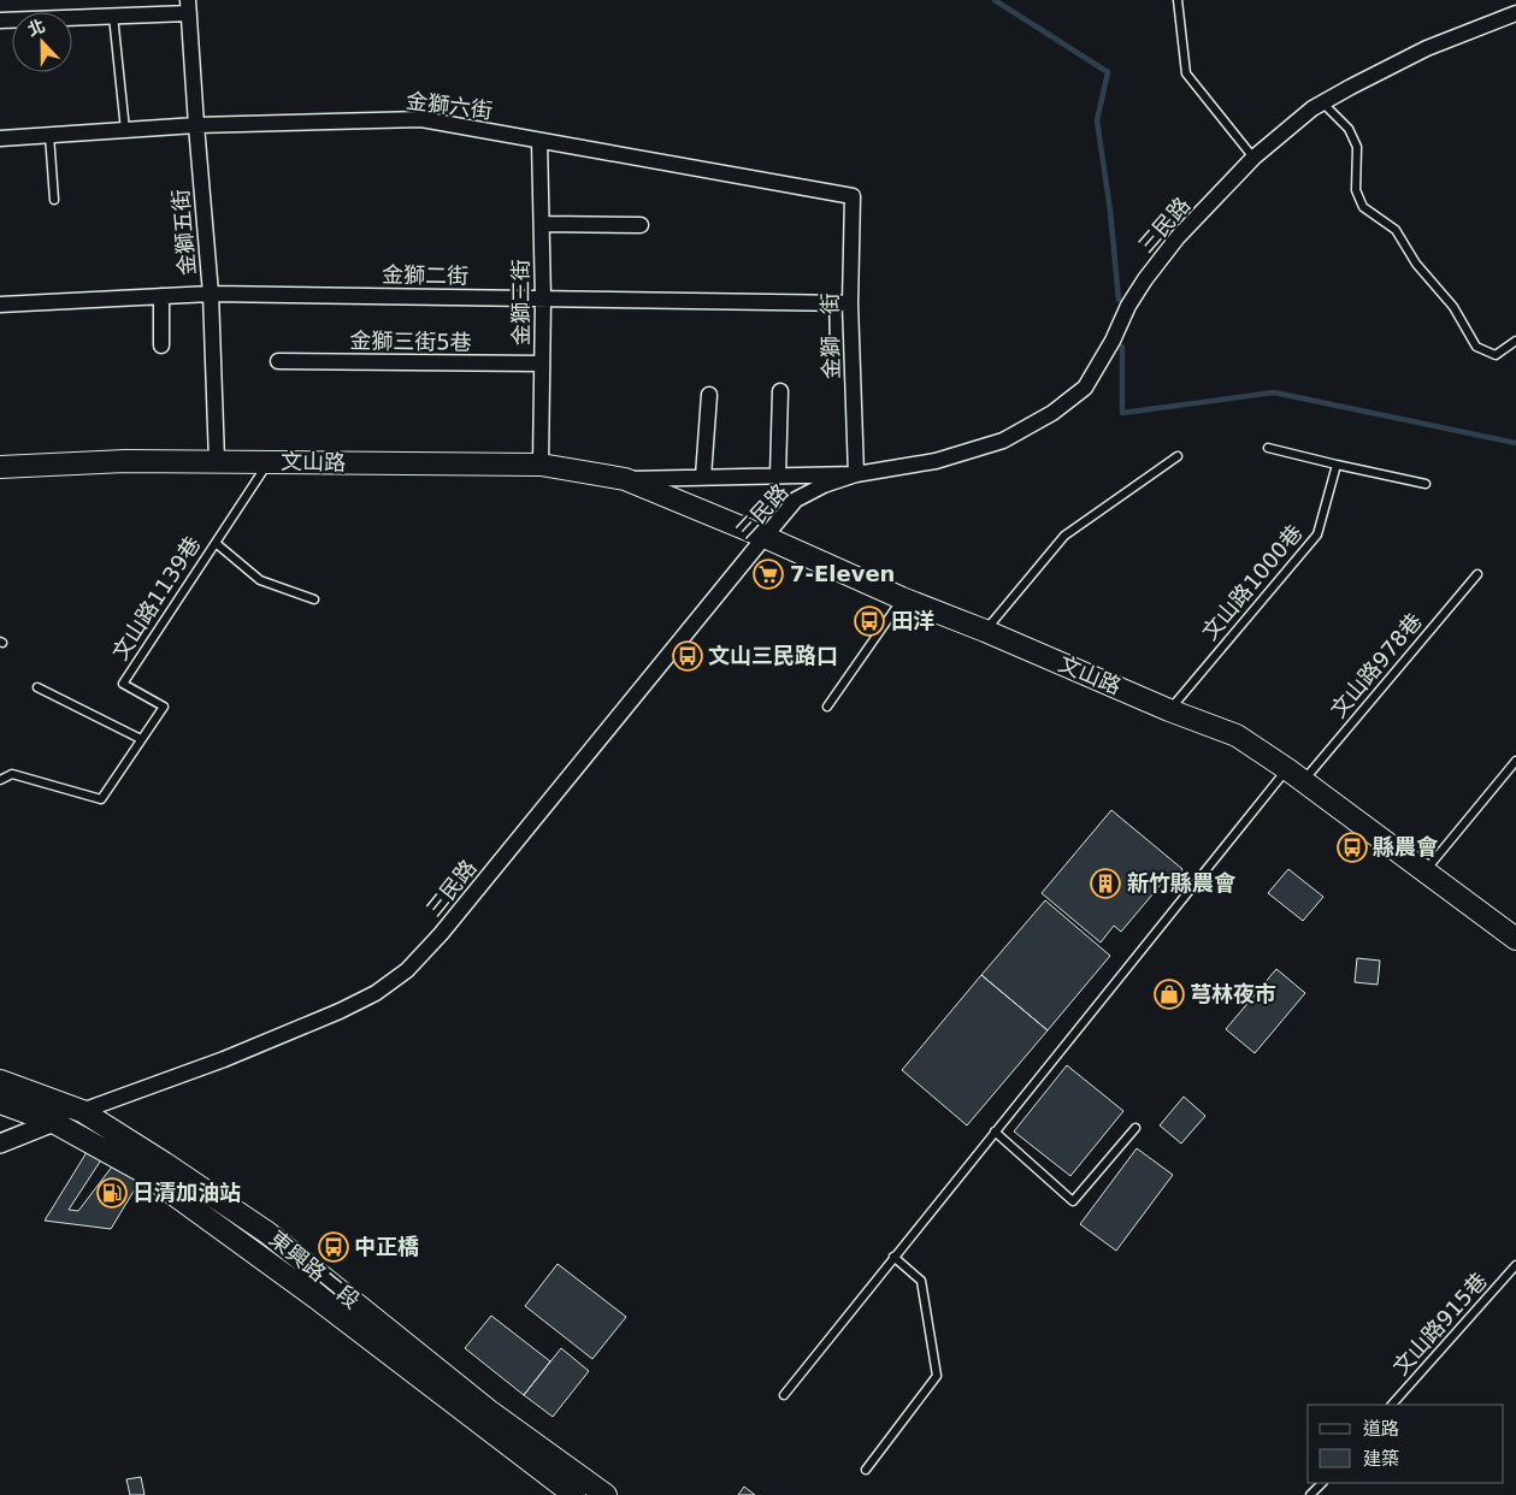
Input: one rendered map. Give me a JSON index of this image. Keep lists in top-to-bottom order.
{
  "streets": {
    "main road": ["文山路", "東興路二段"],
    "street": [
      "金獅六街",
      "三民路",
      "金獅五街",
      "金獅二街",
      "金獅三街",
      "金獅一街",
      "金獅三街5巷"
    ],
    "lane": [
      "文山路1000巷",
      "文山路1139巷",
      "文山路978巷",
      "文山路915巷"
    ]
  },
  "crossings": [
    ["金獅六街", "金獅五街"],
    ["金獅六街", "金獅三街"],
    ["金獅六街", "金獅一街"],
    ["三民路", "金獅一街"],
    ["三民路", "文山路"],
    ["三民路", "東興路二段"],
    ["金獅五街", "金獅二街"],
    ["金獅五街", "文山路"],
    ["金獅二街", "金獅三街"],
    ["金獅二街", "金獅一街"],
    ["金獅三街", "金獅三街5巷"],
    ["金獅三街", "文山路"],
    ["金獅一街", "文山路"],
    ["文山路", "文山路1000巷"],
    ["文山路", "文山路1139巷"],
    ["文山路", "文山路978巷"]
  ],
  "places": {
    "supermarket": ["7-Eleven"],
    "bus stop": [
      "田洋",
      "文山三民路口",
      "縣農會",
      "中正橋"
    ],
    "building": ["新竹縣農會"],
    "shop": ["芎林夜市"],
    "fuel station": ["日清加油站"]
  },
  "legend": ["道路", "建築"],
  "north": "top"
}
